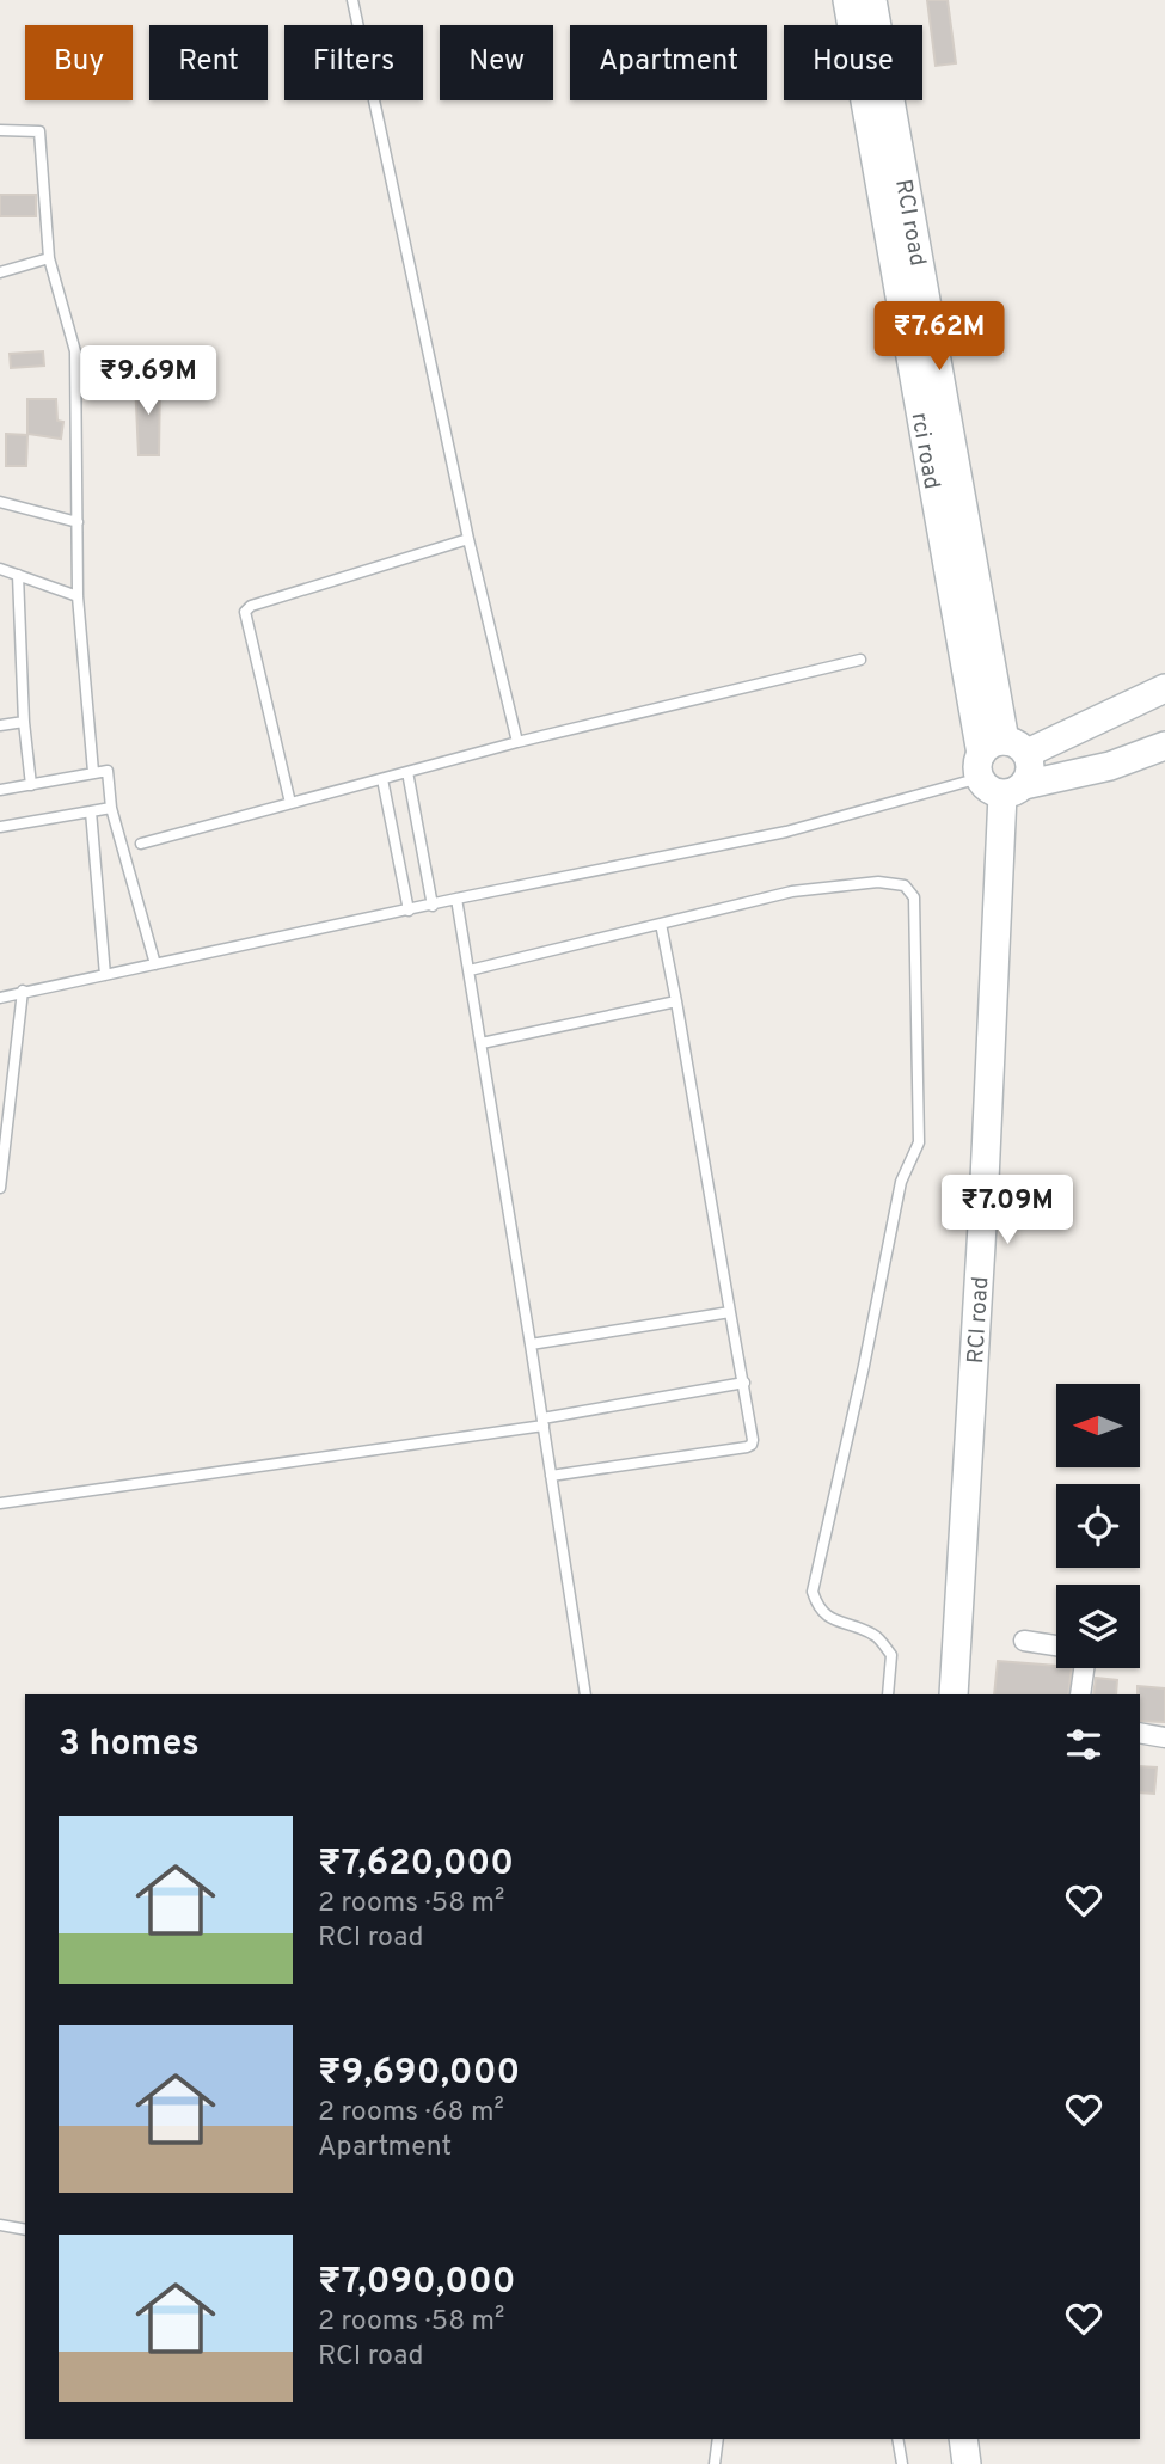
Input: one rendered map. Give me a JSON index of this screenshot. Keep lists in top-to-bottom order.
{
  "streets": {
    "main road": ["RCI road", "rci road"]
  },
  "crossings": [
    ["RCI road", "rci road"]
  ],
  "north": "left",
  "page": {
    "chip": [
      "Buy",
      "Rent",
      "Filters",
      "New",
      "Apartment",
      "House"
    ],
    "price": ["₹7.62M", "₹9.69M", "₹7.09M"],
    "heading": "3 homes",
    "list": [
      {
        "name": "₹7,620,000",
        "note": "2 rooms · 58 m² · RCI road"
      },
      {
        "name": "₹9,690,000",
        "note": "2 rooms · 68 m² · Apartment"
      },
      {
        "name": "₹7,090,000",
        "note": "2 rooms · 58 m² · RCI road"
      }
    ]
  }
}
